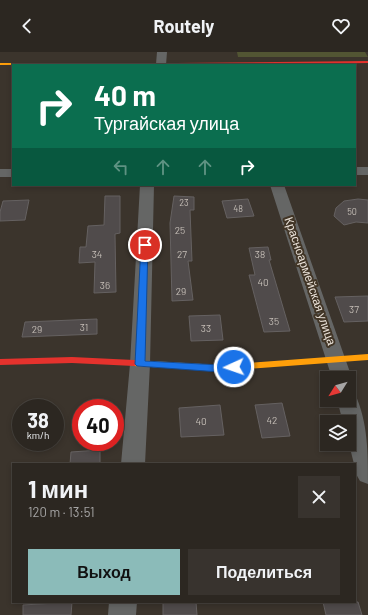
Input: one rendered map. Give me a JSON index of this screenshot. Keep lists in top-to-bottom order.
{
  "streets": {
    "street": ["Красноармейская улица"]
  },
  "house_numbers": [
    "23",
    "48",
    "50",
    "25",
    "34",
    "27",
    "38",
    "40",
    "36",
    "29",
    "37",
    "35",
    "31",
    "33",
    "29",
    "42",
    "40"
  ],
  "north": "bottom left",
  "page": {
    "header": "Routely",
    "turn": ["40 m", "Тургайская улица"],
    "speed": "38 km/h",
    "limit": "40",
    "heading": ["1 мин", "120 m · 13:51"],
    "buttons": ["Выход", "Поделиться"]
  }
}
